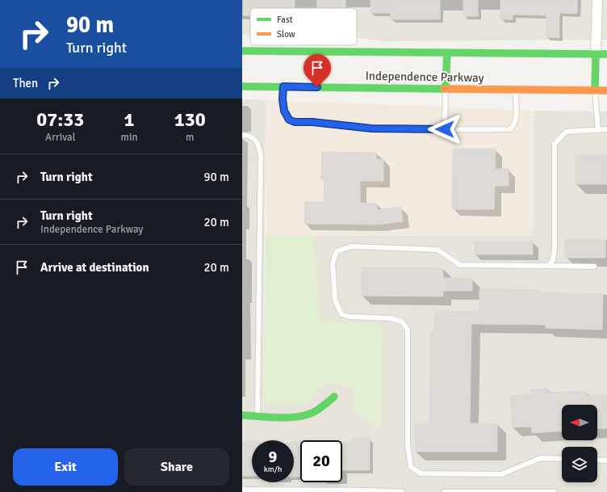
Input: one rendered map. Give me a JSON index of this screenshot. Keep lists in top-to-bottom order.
{
  "streets": {
    "main road": ["Independence Parkway"]
  },
  "legend": ["Fast", "Slow"],
  "north": "left",
  "page": {
    "turn": ["90 m", "Turn right"],
    "then": "Then",
    "eta": [
      "07:33",
      "Arrival",
      "1",
      "min",
      "130",
      "m"
    ],
    "list": [
      {
        "name": "Turn right",
        "value": "90 m"
      },
      {
        "name": "Turn right",
        "note": "Independence Parkway",
        "value": "20 m"
      },
      {
        "name": "Arrive at destination",
        "value": "20 m"
      }
    ],
    "speed": "9 km/h",
    "limit": "20",
    "buttons": ["Exit", "Share"]
  }
}
